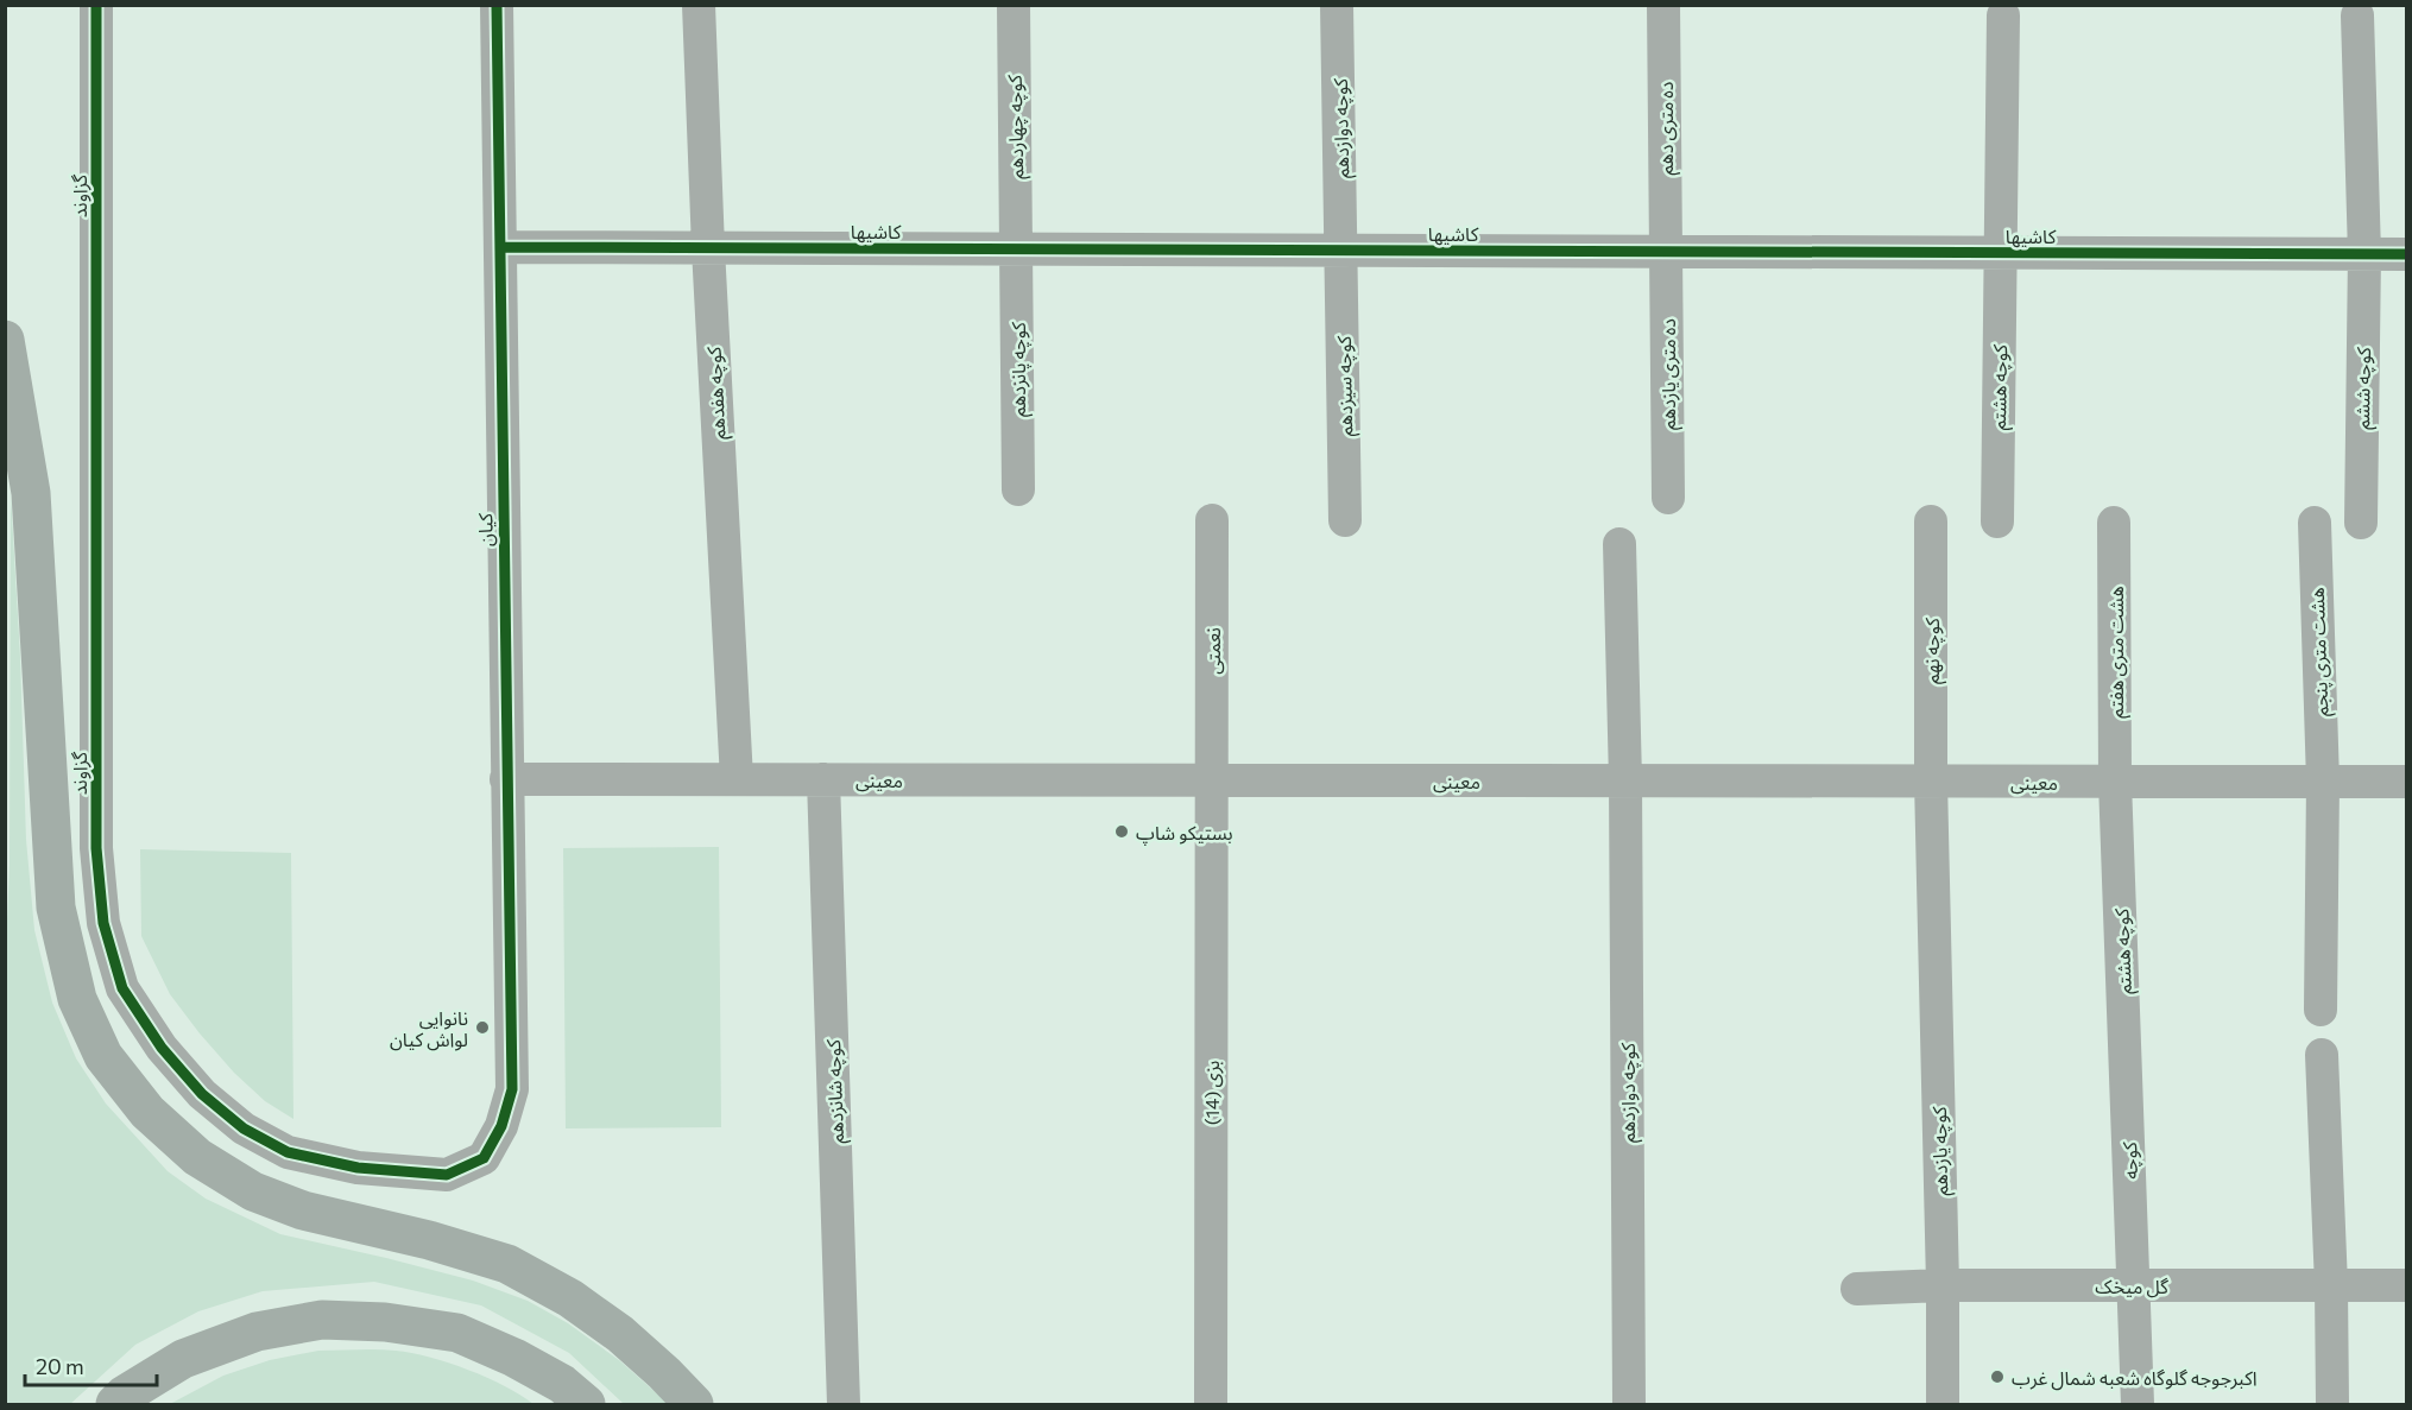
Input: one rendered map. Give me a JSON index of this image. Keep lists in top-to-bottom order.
{
  "streets": {
    "street": [
      "کوچه چهاردهم",
      "کوچه دوازدهم",
      "ده متری دهم",
      "گزاوند",
      "کاشیها",
      "کوچه پانزدهم",
      "ده متری یازدهم",
      "کوچه سیزدهم",
      "کوچه هشتم",
      "کوچه ششم",
      "کوچه هفدهم",
      "کیان",
      "نعمتی",
      "کوچه نهم",
      "هشت متری هفتم",
      "هشت متری پنجم",
      "معینی",
      "کوچه شانزدهم",
      "بزی (14)",
      "کوچه یازدهم",
      "کوچه",
      "گل میخک"
    ]
  },
  "crossings": [
    ["کوچه چهاردهم", "کاشیها"],
    ["کوچه چهاردهم", "کوچه پانزدهم"],
    ["کوچه دوازدهم", "کاشیها"],
    ["کوچه دوازدهم", "کوچه سیزدهم"],
    ["کوچه دوازدهم", "معینی"],
    ["ده متری دهم", "کاشیها"],
    ["ده متری دهم", "ده متری یازدهم"],
    ["گزاوند", "کیان"],
    ["کاشیها", "کوچه پانزدهم"],
    ["کاشیها", "ده متری یازدهم"],
    ["کاشیها", "کوچه سیزدهم"],
    ["کاشیها", "کوچه هشتم"],
    ["کاشیها", "کوچه ششم"],
    ["کاشیها", "کوچه هفدهم"],
    ["کاشیها", "کیان"],
    ["کوچه هشتم", "هشت متری هفتم"],
    ["کوچه هشتم", "معینی"],
    ["کوچه هشتم", "کوچه"],
    ["کوچه هفدهم", "معینی"],
    ["کیان", "معینی"],
    ["نعمتی", "معینی"],
    ["نعمتی", "بزی (14)"],
    ["کوچه نهم", "معینی"],
    ["کوچه نهم", "کوچه یازدهم"],
    ["هشت متری هفتم", "معینی"],
    ["هشت متری پنجم", "معینی"],
    ["معینی", "کوچه شانزدهم"],
    ["معینی", "بزی (14)"],
    ["کوچه یازدهم", "گل میخک"],
    ["کوچه", "گل میخک"]
  ],
  "places": ["بستیکو شاپ", "نانوایی لواش کیان", "اکبرجوجه گلوگاه شعبه شمال غرب"],
  "scale_bar": "20 m"
}
